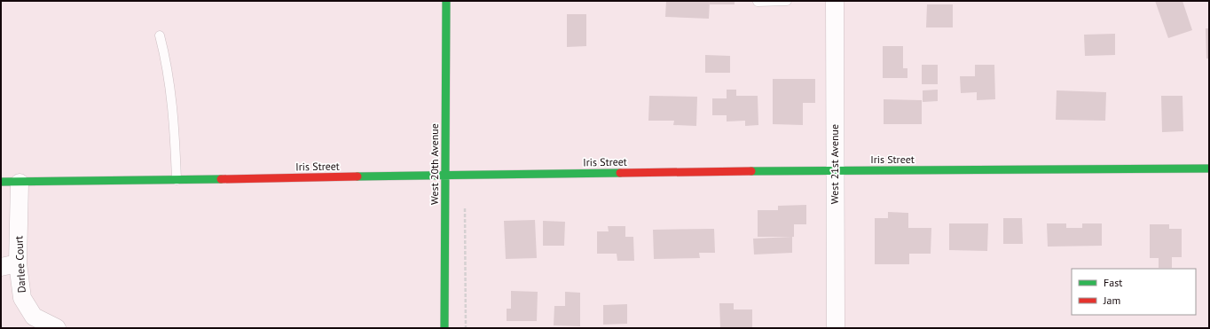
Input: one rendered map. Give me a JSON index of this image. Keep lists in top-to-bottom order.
{
  "streets": {
    "street": [
      "Iris Street",
      "West 20th Avenue",
      "West 21st Avenue",
      "Darlee Court"
    ]
  },
  "crossings": [
    ["Iris Street", "West 20th Avenue"],
    ["Iris Street", "West 21st Avenue"],
    ["Iris Street", "Darlee Court"]
  ],
  "legend": ["Fast", "Jam"]
}
